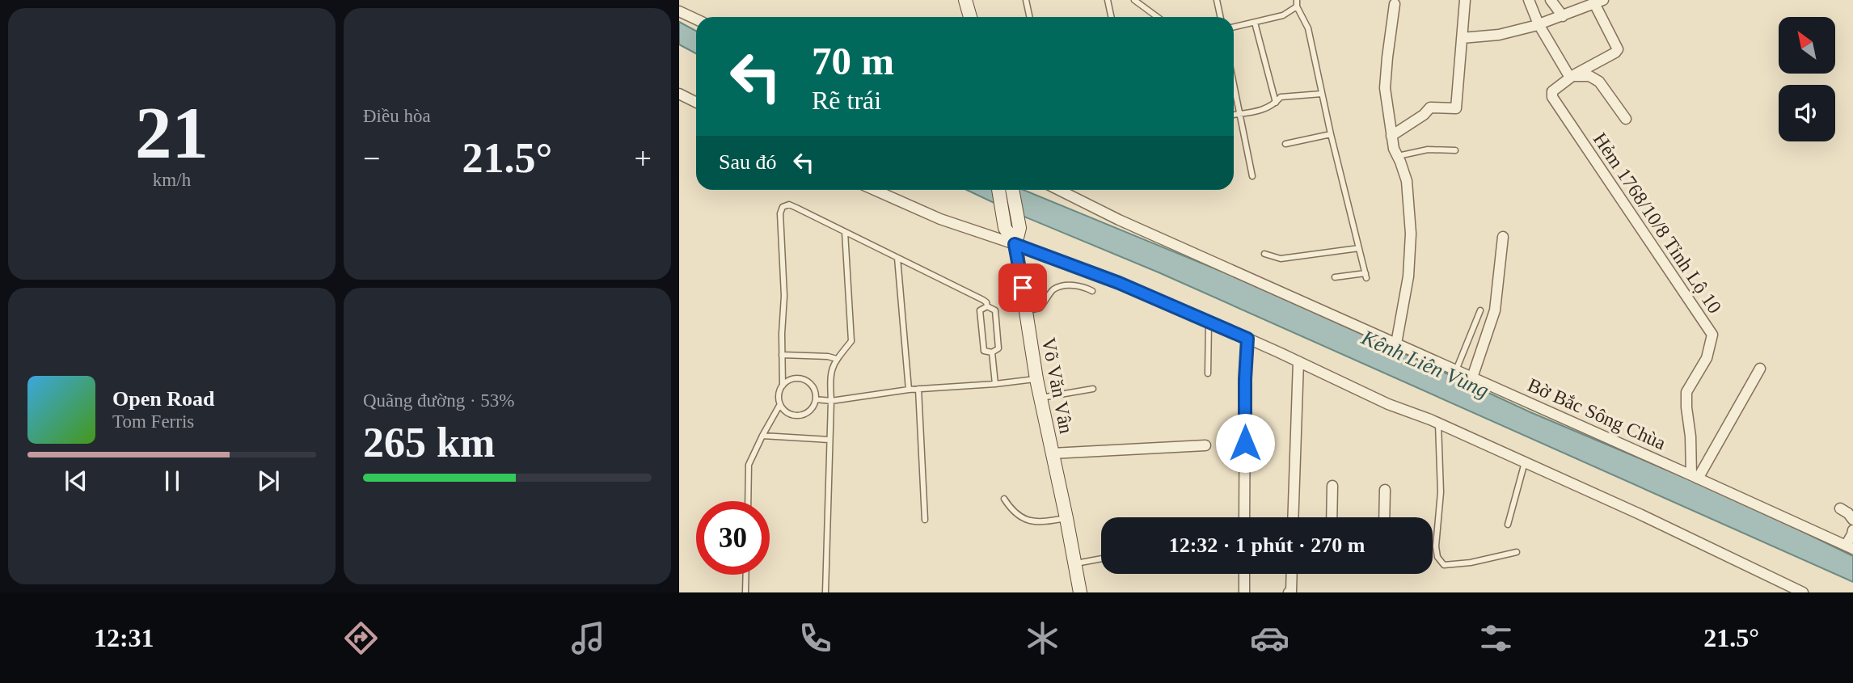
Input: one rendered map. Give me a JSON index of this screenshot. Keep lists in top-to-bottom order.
{
  "streets": {
    "street": ["Hẻm 1768/10/8 Tỉnh Lộ 10", "Võ Văn Vân", "Bờ Bắc Sông Chùa"]
  },
  "crossings": [
    ["Hẻm 1768/10/8 Tỉnh Lộ 10", "Bờ Bắc Sông Chùa"]
  ],
  "water": ["Kênh Liên Vùng"],
  "north": "top left",
  "page": {
    "tile": [
      ["21", "km/h"],
      "Điều hòa",
      ["Quãng đường · 53%", "265 km"]
    ],
    "turn": ["70 m", "Rẽ trái"],
    "heat": ["−", "21.5°", "+"],
    "then": "Sau đó",
    "song": ["Open Road", "Tom Ferris"],
    "limit": "30",
    "trip": "12:32 · 1 phút · 270 m",
    "tabs": ["12:31", "21.5°"]
  }
}
